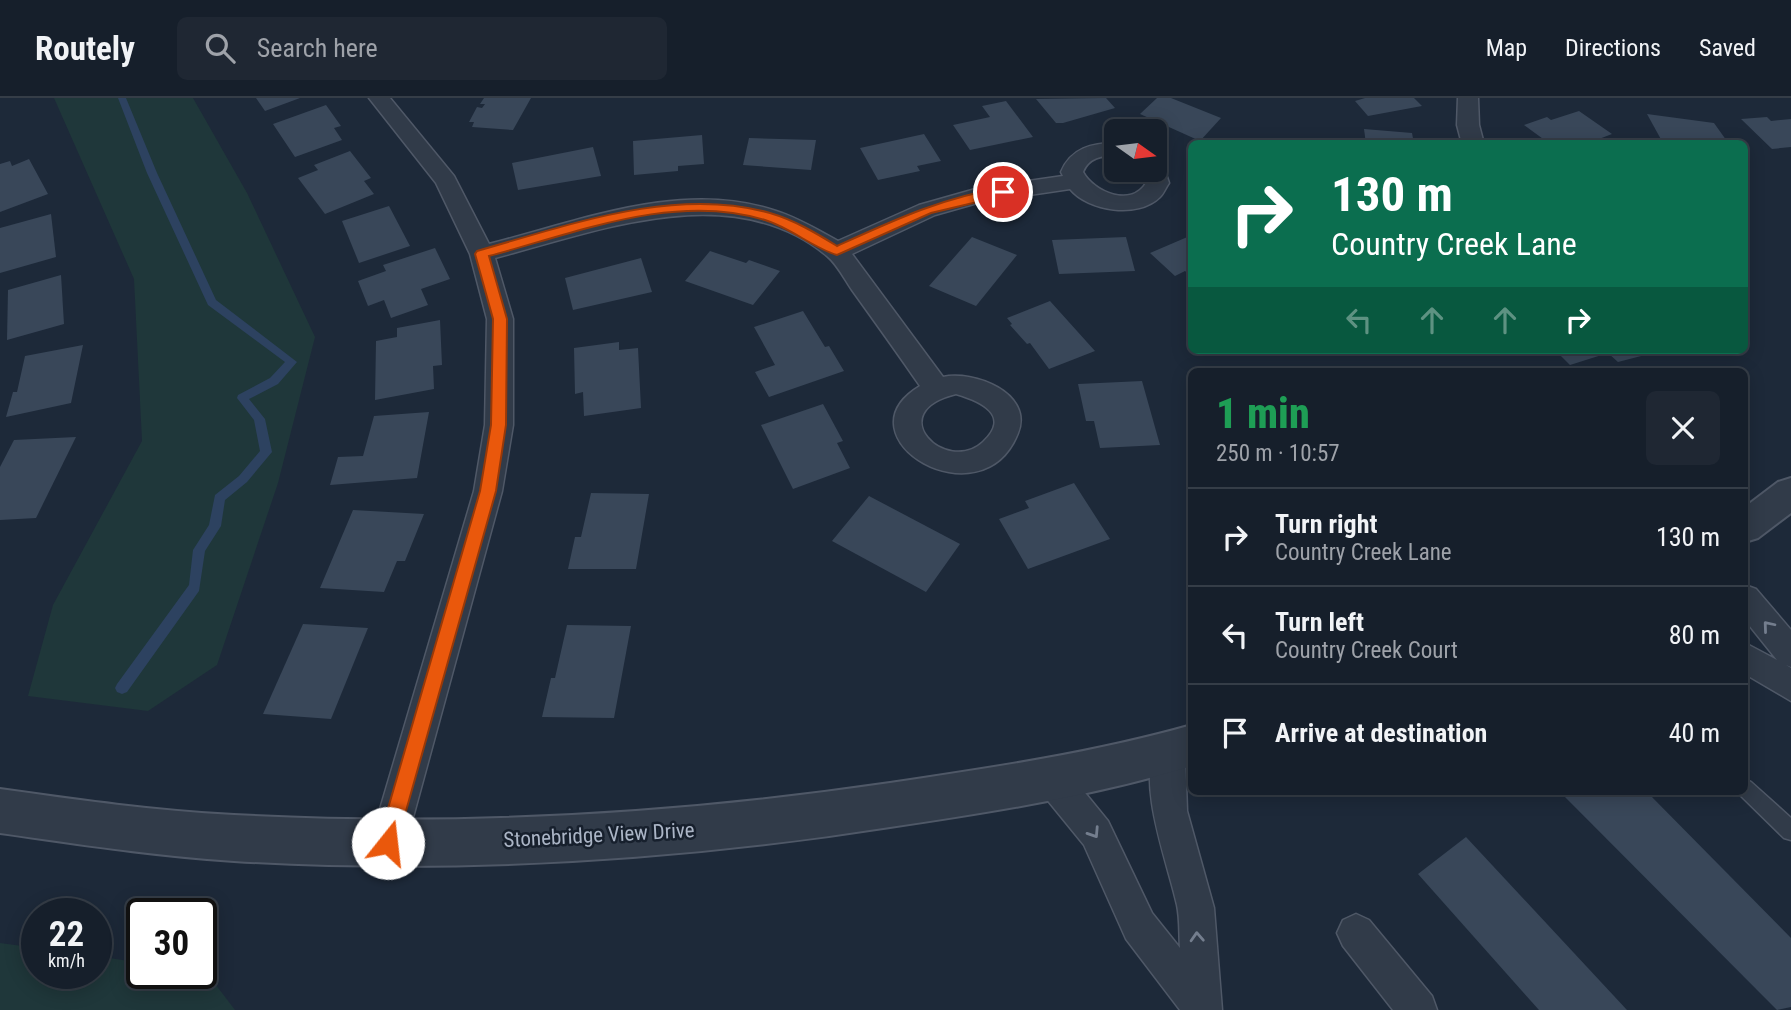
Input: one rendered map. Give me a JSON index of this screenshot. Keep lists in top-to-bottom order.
{
  "streets": {
    "street": ["Stonebridge View Drive"]
  },
  "north": "right",
  "page": {
    "header": "Routely",
    "search": "Search here",
    "nav": ["Map", "Directions", "Saved"],
    "turn": ["130 m", "Country Creek Lane"],
    "heading": ["1 min", "250 m · 10:57"],
    "list": [
      {
        "name": "Turn right",
        "note": "Country Creek Lane",
        "value": "130 m"
      },
      {
        "name": "Turn left",
        "note": "Country Creek Court",
        "value": "80 m"
      },
      {
        "name": "Arrive at destination",
        "value": "40 m"
      }
    ],
    "speed": "22 km/h",
    "limit": "30"
  }
}
